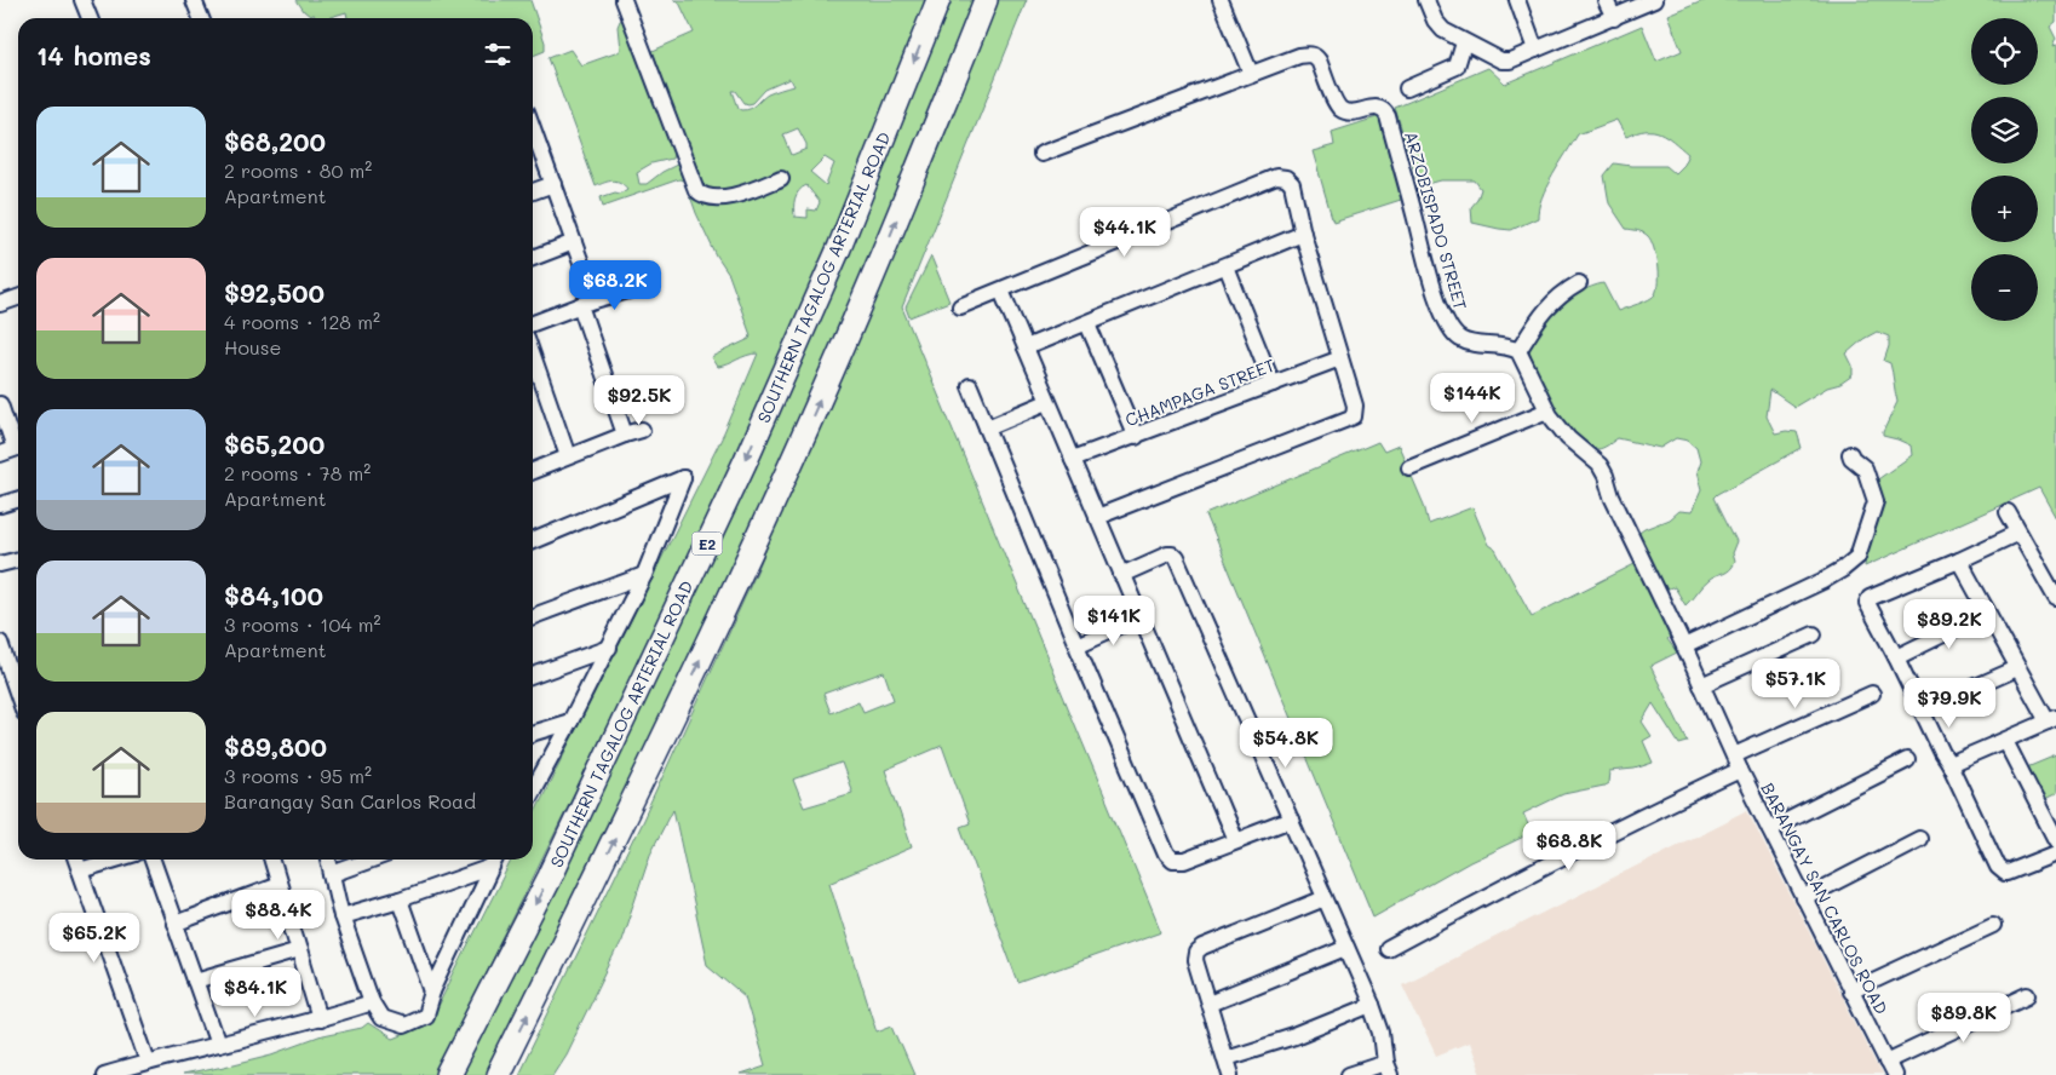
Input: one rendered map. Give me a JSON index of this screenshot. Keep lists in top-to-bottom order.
{
  "streets": {
    "highway": ["SOUTHERN TAGALOG ARTERIAL ROAD", "E2"],
    "street": ["ARZOBISPADO STREET", "CHAMPAGA STREET", "BARANGAY SAN CARLOS ROAD"]
  },
  "page": {
    "map_buttons": ["+", "−"],
    "heading": "14 homes",
    "list": [
      {
        "name": "$68,200",
        "note": "2 rooms · 80 m² · Apartment"
      },
      {
        "name": "$92,500",
        "note": "4 rooms · 128 m² · House"
      },
      {
        "name": "$65,200",
        "note": "2 rooms · 78 m² · Apartment"
      },
      {
        "name": "$84,100",
        "note": "3 rooms · 104 m² · Apartment"
      },
      {
        "name": "$89,800",
        "note": "3 rooms · 95 m² · Barangay San Carlos Road"
      }
    ],
    "price": [
      "$44.1K",
      "$68.2K",
      "$144K",
      "$92.5K",
      "$141K",
      "$89.2K",
      "$57.1K",
      "$79.9K",
      "$54.8K",
      "$68.8K",
      "$88.4K",
      "$65.2K",
      "$84.1K",
      "$89.8K"
    ]
  }
}
